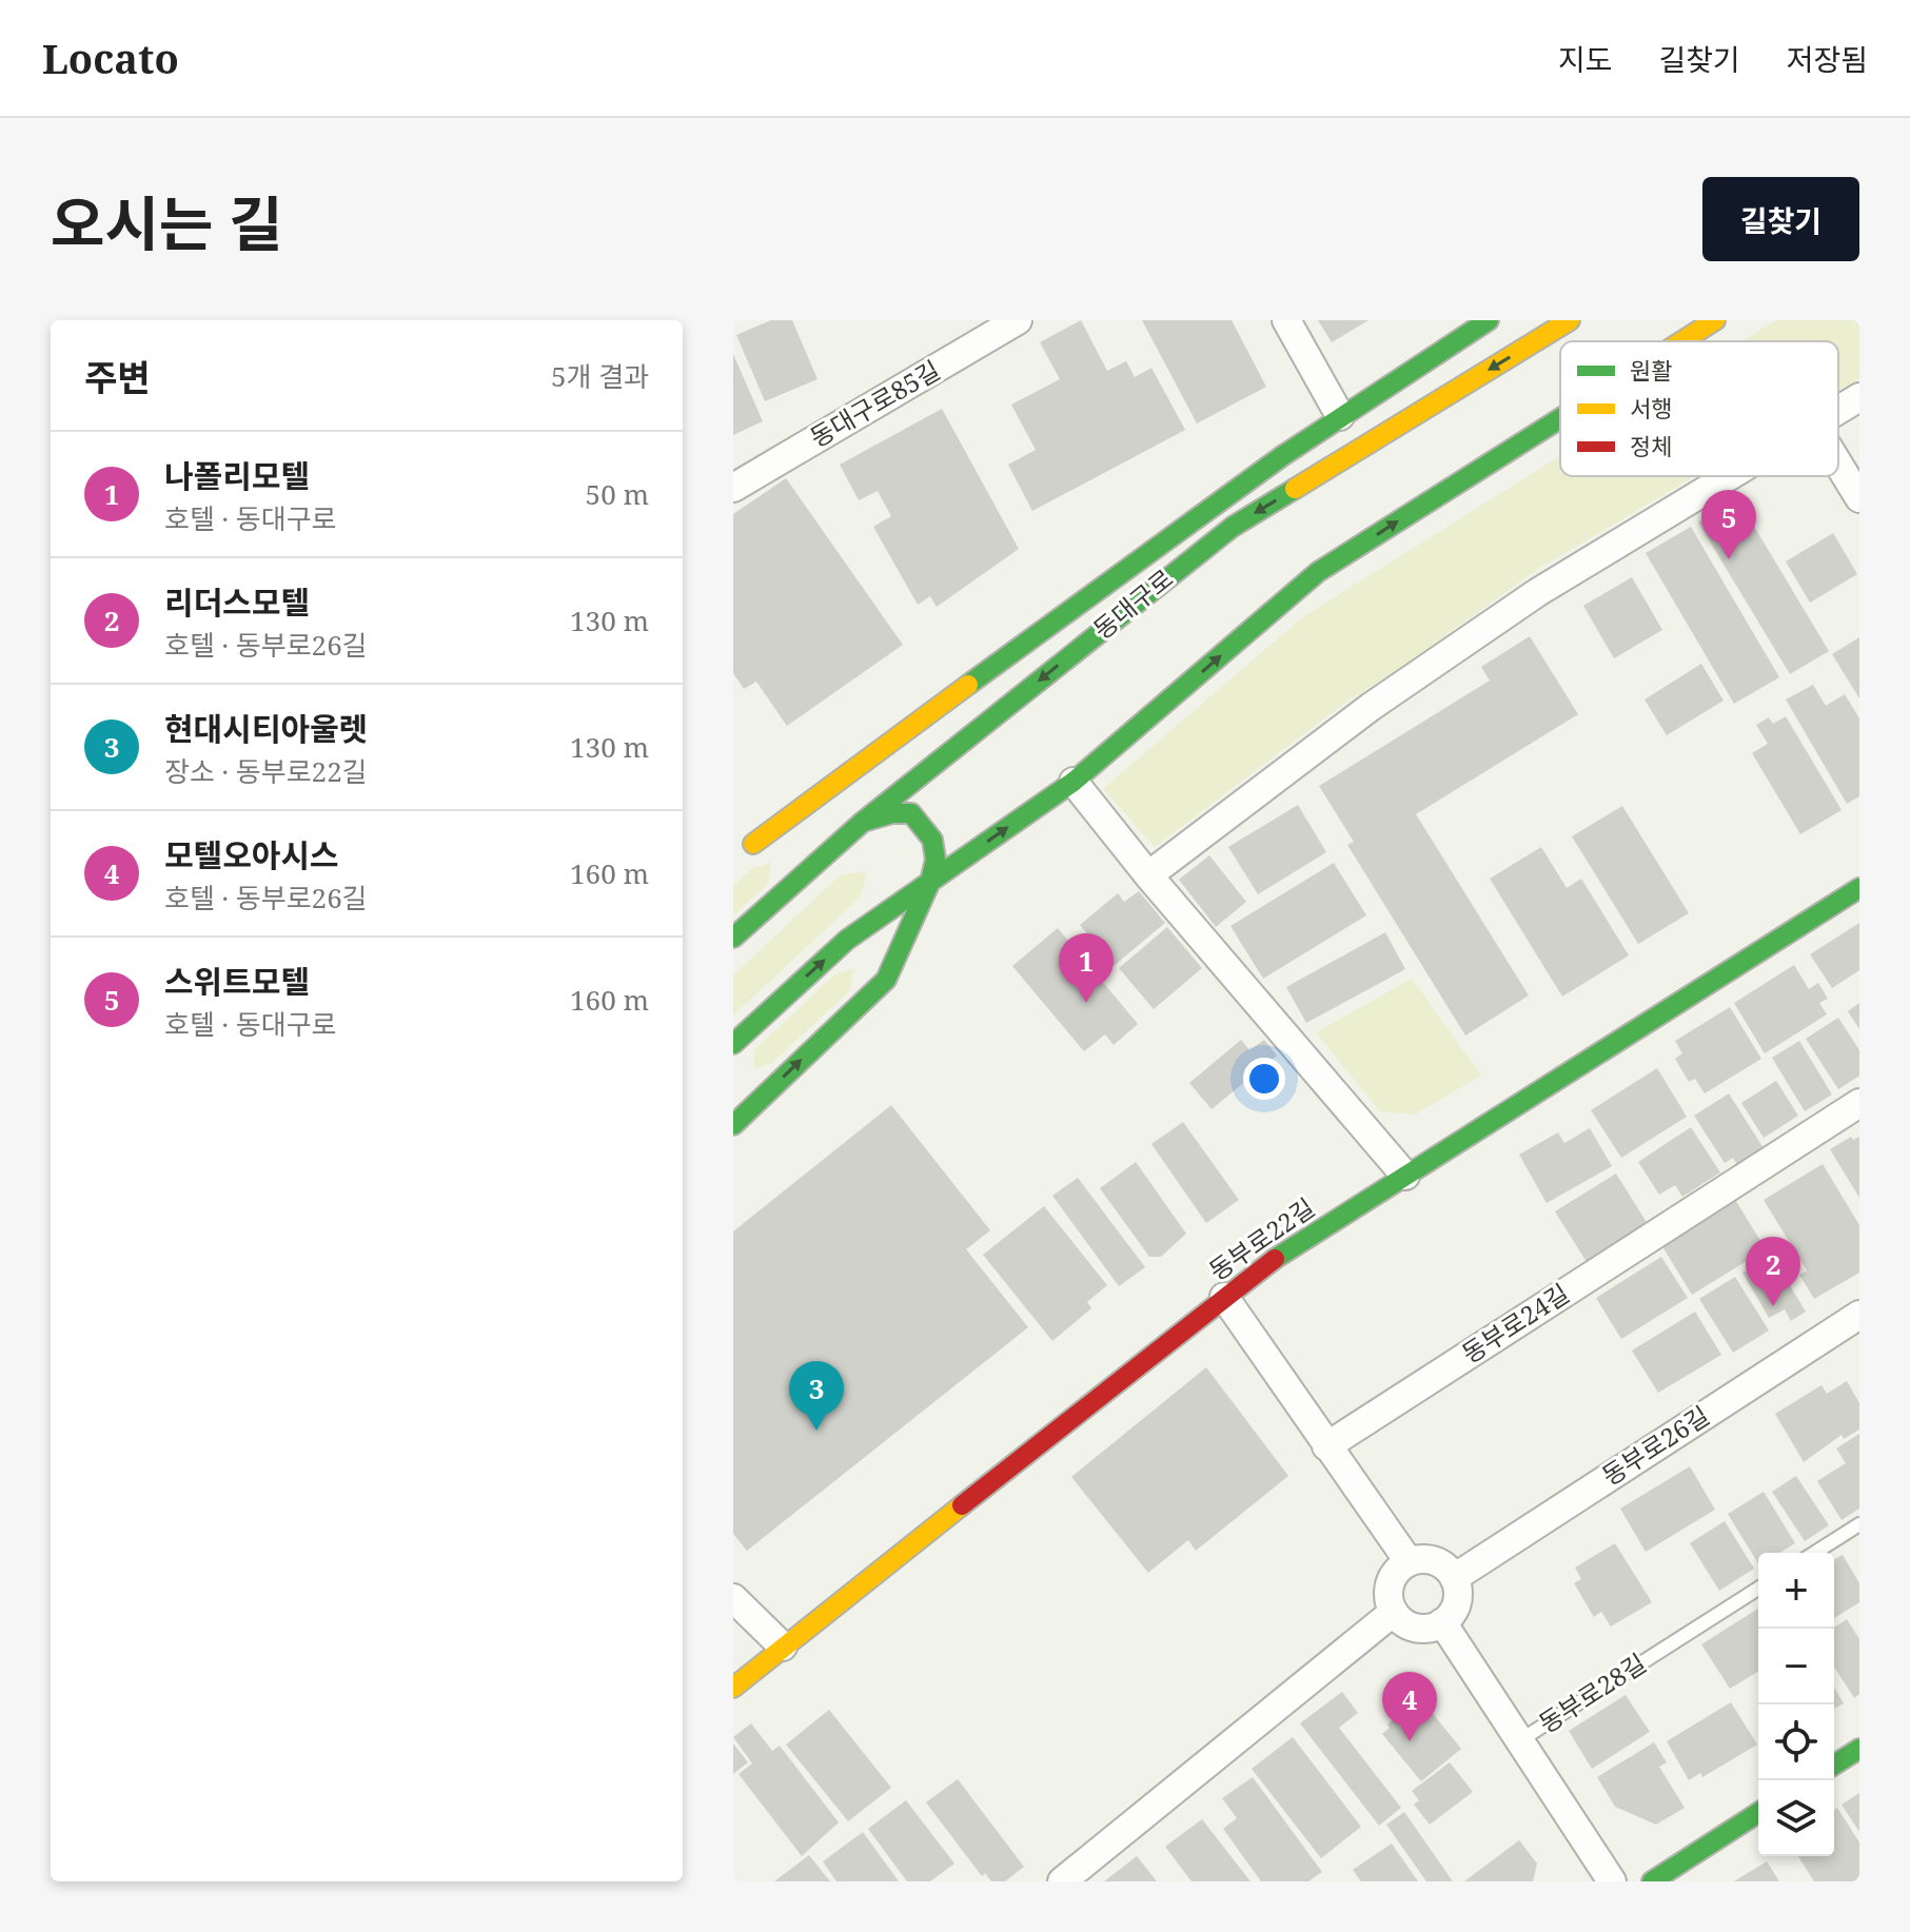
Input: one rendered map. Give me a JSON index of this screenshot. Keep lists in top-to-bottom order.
{
  "streets": {
    "main road": ["동대구로", "동부로22길"],
    "street": [
      "동대구로85길",
      "동부로24길",
      "동부로26길",
      "동부로28길"
    ]
  },
  "legend": ["원활", "서행", "정체"],
  "page": {
    "header": "Locato",
    "nav": ["지도", "길찾기", "저장됨"],
    "title": "오시는 길",
    "buttons": "길찾기",
    "heading": ["주변", "5개 결과"],
    "list": [
      {
        "mark": "1",
        "name": "나폴리모텔",
        "note": "호텔 · 동대구로",
        "value": "50 m"
      },
      {
        "mark": "2",
        "name": "리더스모텔",
        "note": "호텔 · 동부로26길",
        "value": "130 m"
      },
      {
        "mark": "3",
        "name": "현대시티아울렛",
        "note": "장소 · 동부로22길",
        "value": "130 m"
      },
      {
        "mark": "4",
        "name": "모텔오아시스",
        "note": "호텔 · 동부로26길",
        "value": "160 m"
      },
      {
        "mark": "5",
        "name": "스위트모텔",
        "note": "호텔 · 동대구로",
        "value": "160 m"
      }
    ],
    "pins": [
      "5",
      "1",
      "2",
      "3",
      "4"
    ],
    "map_buttons": ["+", "−"]
  }
}
